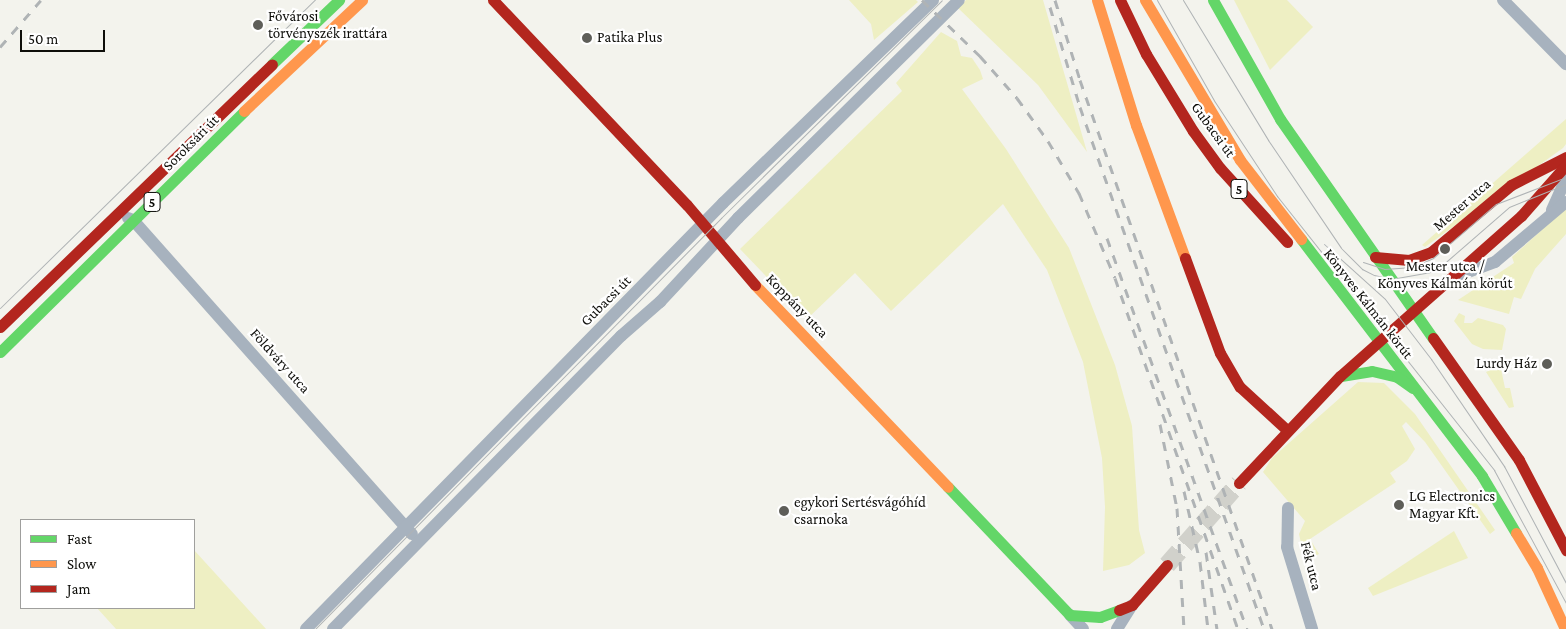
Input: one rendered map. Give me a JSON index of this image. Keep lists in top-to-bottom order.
{
  "streets": {
    "main road": [
      "Gubacsi út",
      "Soroksári út",
      "5",
      "Mester utca",
      "Könyves Kálmán körút",
      "Koppány utca"
    ],
    "street": ["Földváry utca", "Fék utca"]
  },
  "crossings": [
    ["Gubacsi út", "Könyves Kálmán körút"],
    ["Gubacsi út", "Koppány utca"],
    ["Gubacsi út", "Földváry utca"],
    ["Soroksári út", "Földváry utca"],
    ["Mester utca", "Könyves Kálmán körút"]
  ],
  "places": [
    "Fővárosi törvényszék irattára",
    "Patika Plus",
    "Mester utca / Könyves Kálmán körút",
    "Lurdy Ház",
    "LG Electronics Magyar Kft.",
    "egykori Sertésvágóhíd csarnoka"
  ],
  "legend": ["Fast", "Slow", "Jam"],
  "scale_bar": "50 m"
}
